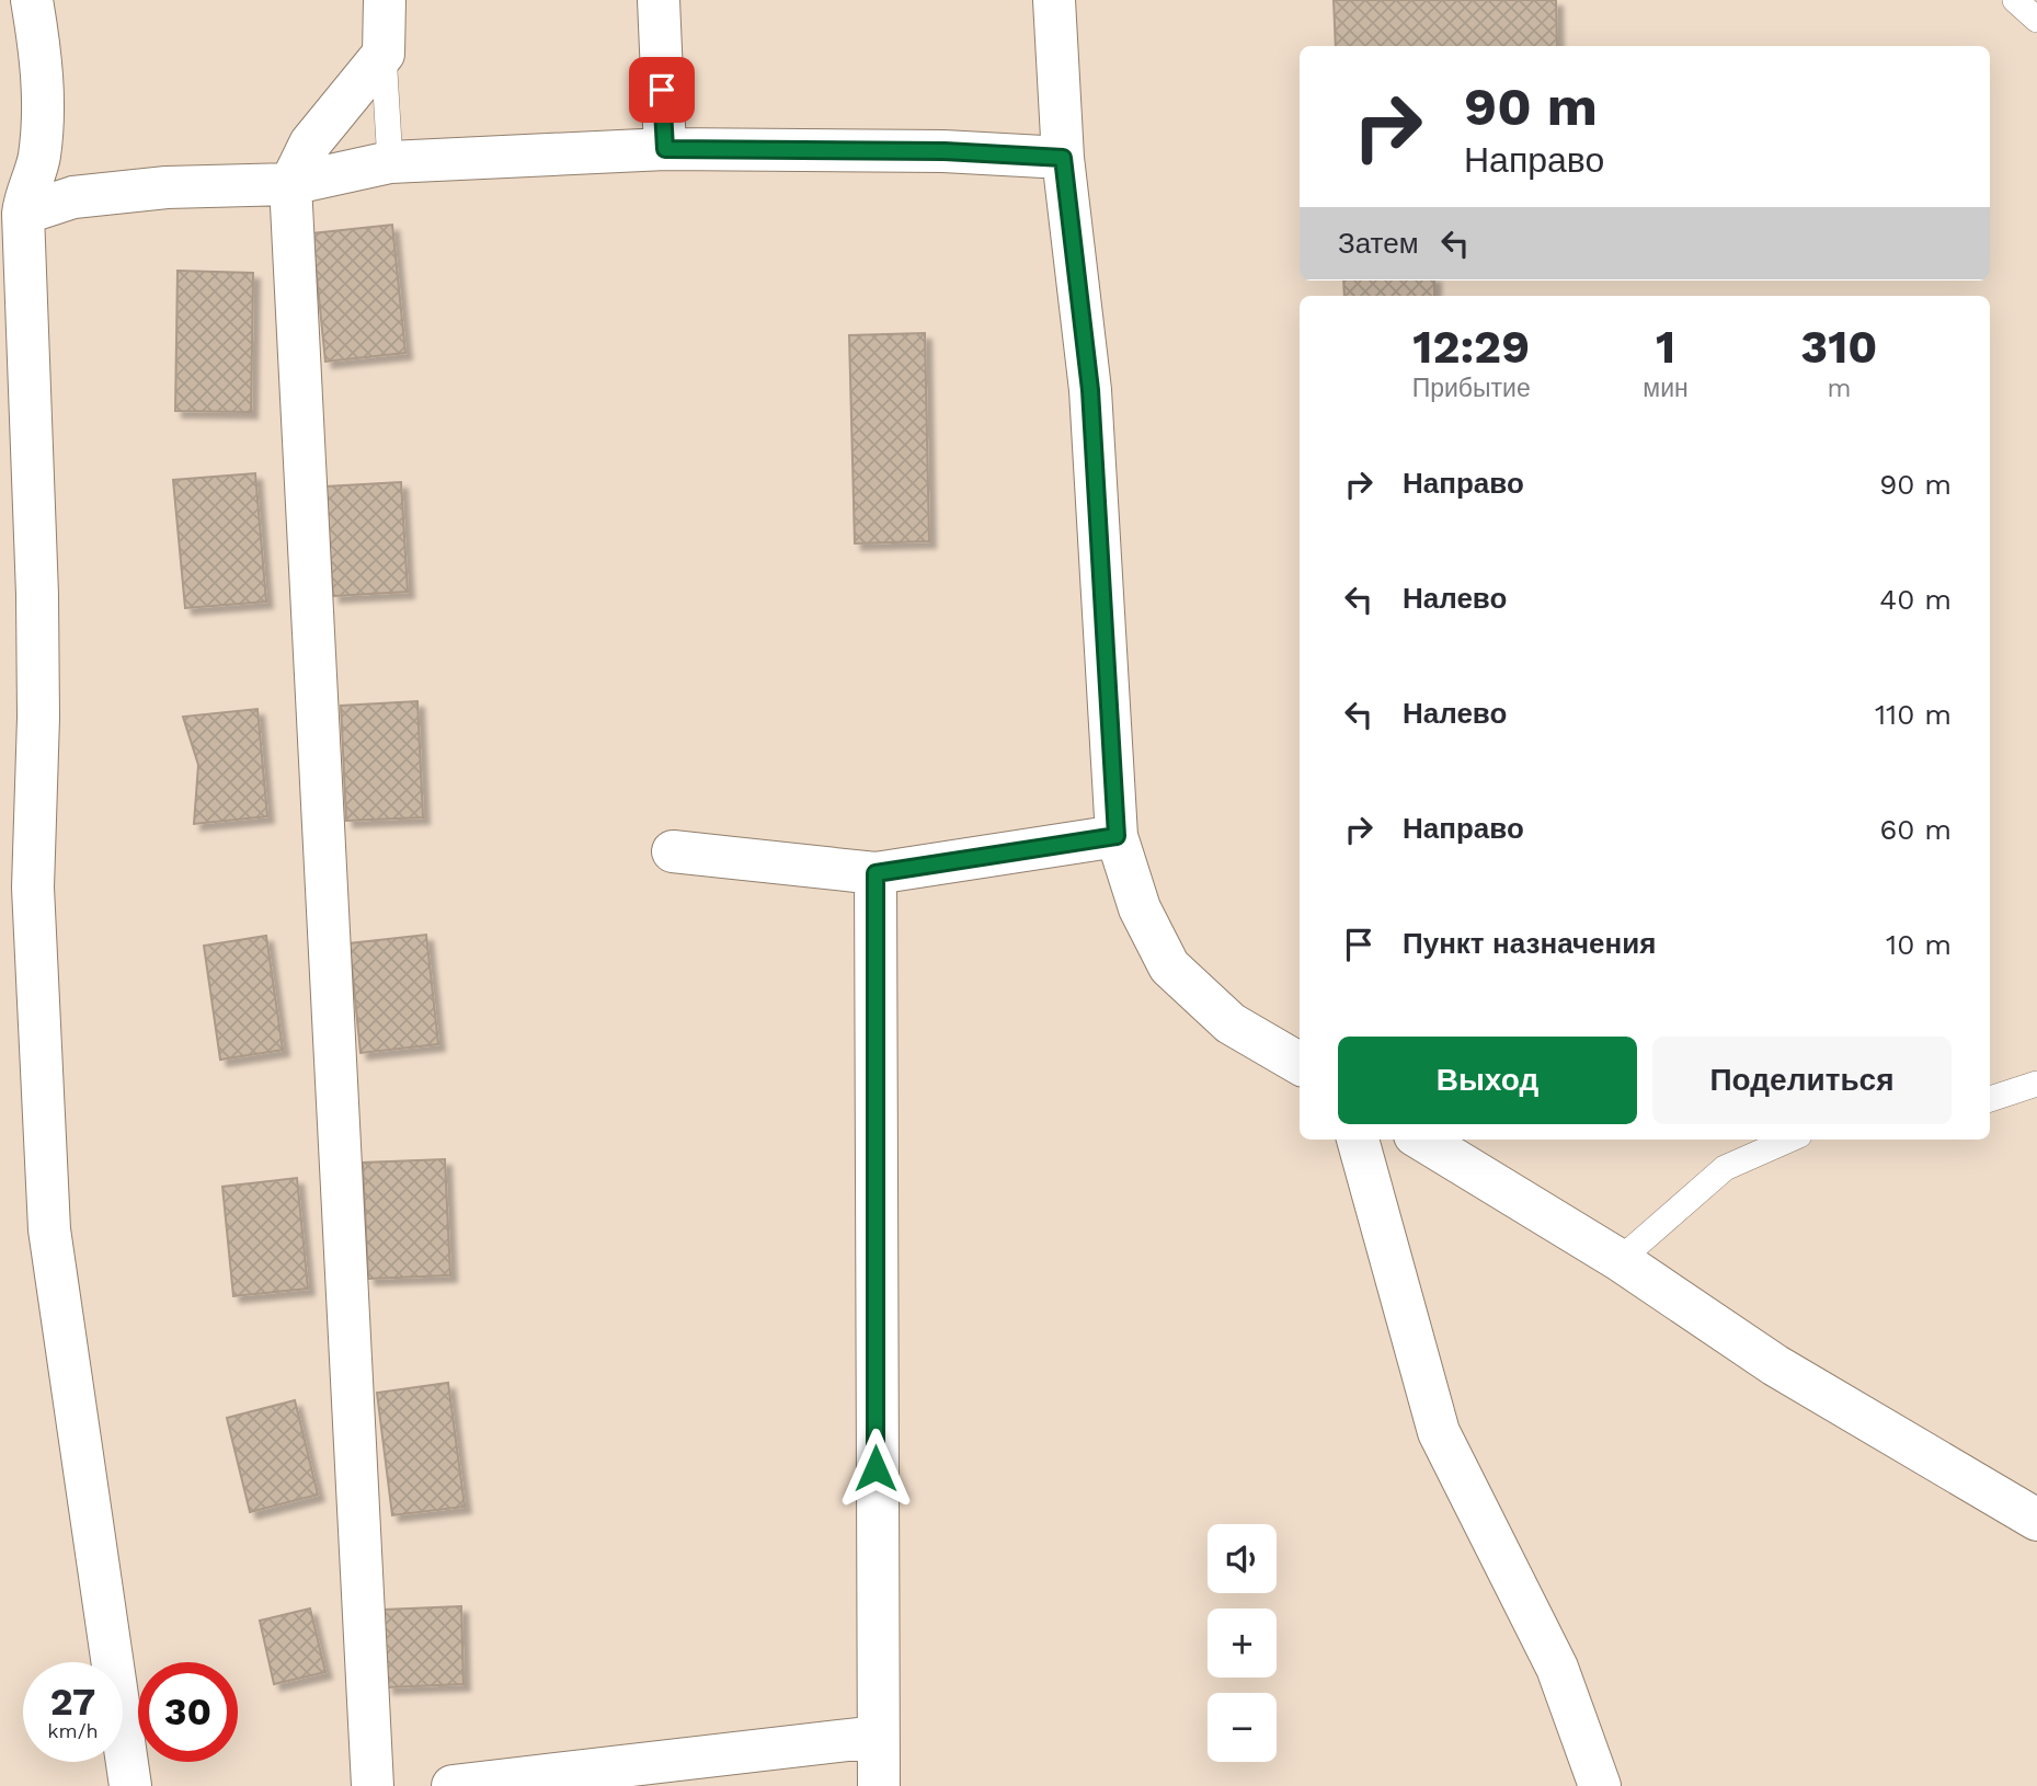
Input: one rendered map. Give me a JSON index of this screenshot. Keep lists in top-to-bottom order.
{
  "page": {
    "turn": ["90 m", "Направо"],
    "then": "Затем",
    "eta": [
      "12:29",
      "Прибытие",
      "1",
      "мин",
      "310",
      "m"
    ],
    "list": [
      {
        "name": "Направо",
        "value": "90 m"
      },
      {
        "name": "Налево",
        "value": "40 m"
      },
      {
        "name": "Налево",
        "value": "110 m"
      },
      {
        "name": "Направо",
        "value": "60 m"
      },
      {
        "name": "Пункт назначения",
        "value": "10 m"
      }
    ],
    "buttons": ["Выход", "Поделиться"],
    "map_buttons": ["+", "−"],
    "speed": "27 km/h",
    "limit": "30"
  }
}
